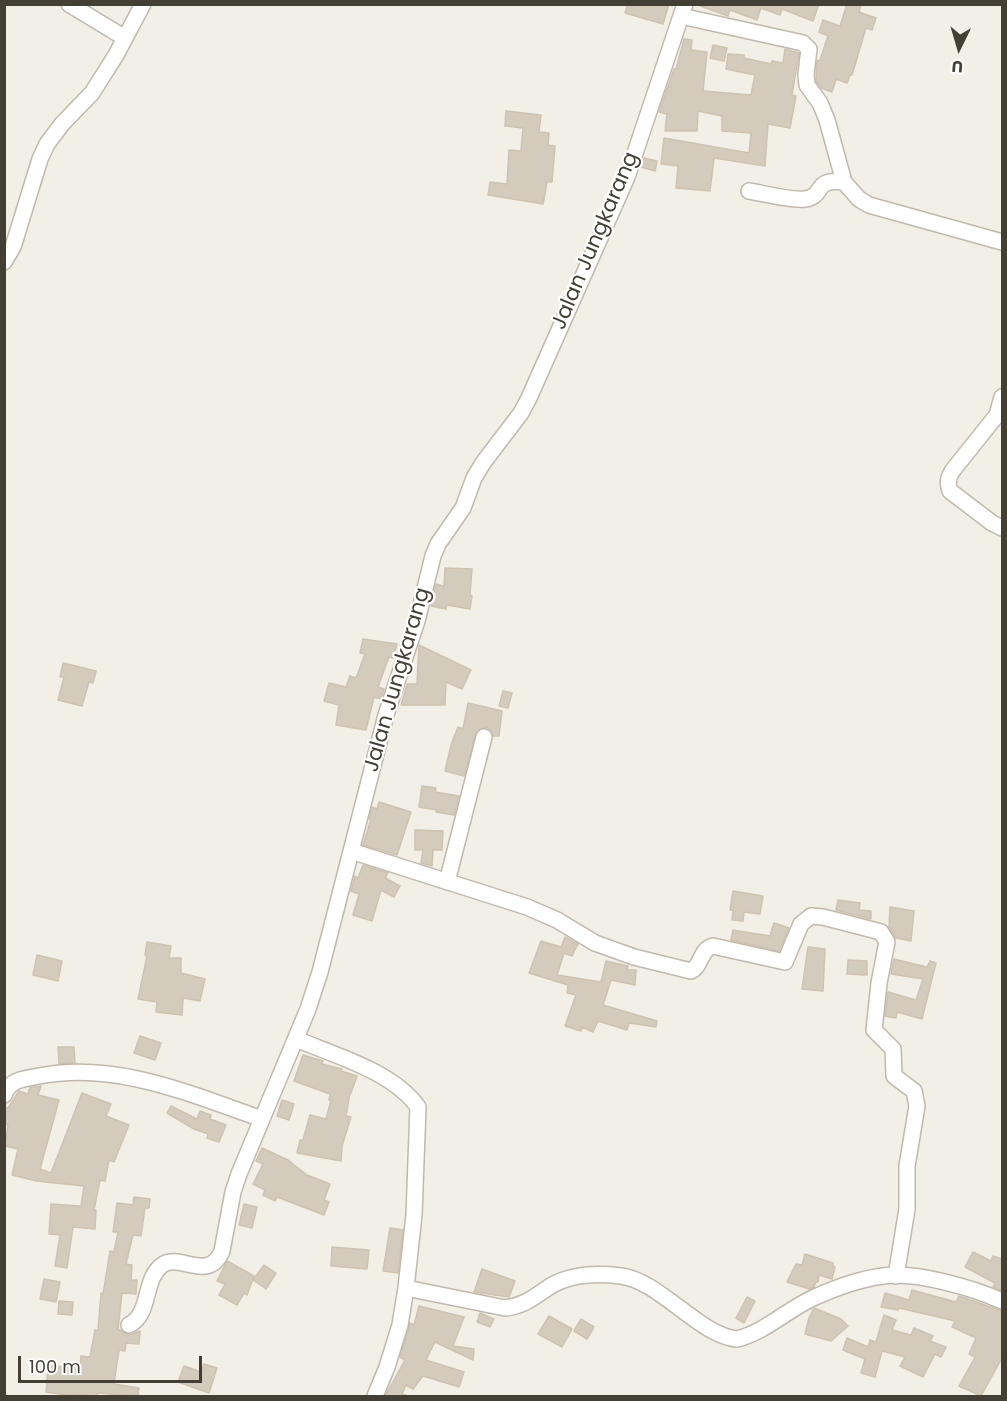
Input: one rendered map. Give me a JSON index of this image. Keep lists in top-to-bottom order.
{
  "streets": {
    "street": ["Jalan Jungkarang"]
  },
  "scale_bar": "100 m",
  "north": "bottom"
}
